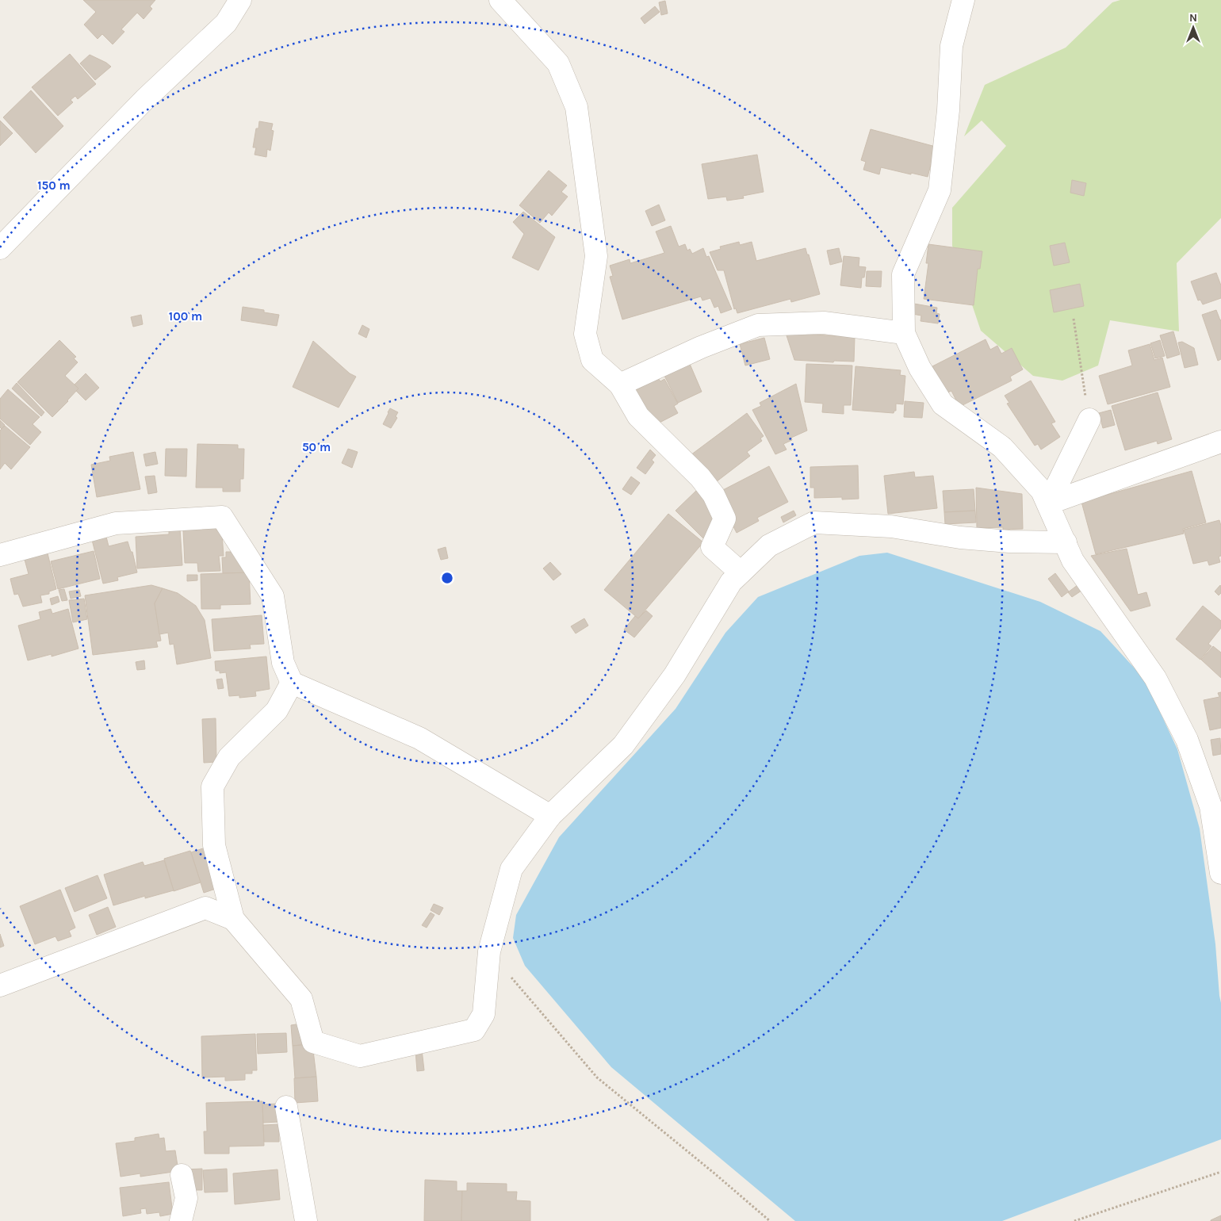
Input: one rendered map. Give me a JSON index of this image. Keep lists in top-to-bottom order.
{
  "north": "top",
  "rings": ["150 m", "100 m", "50 m"]
}
